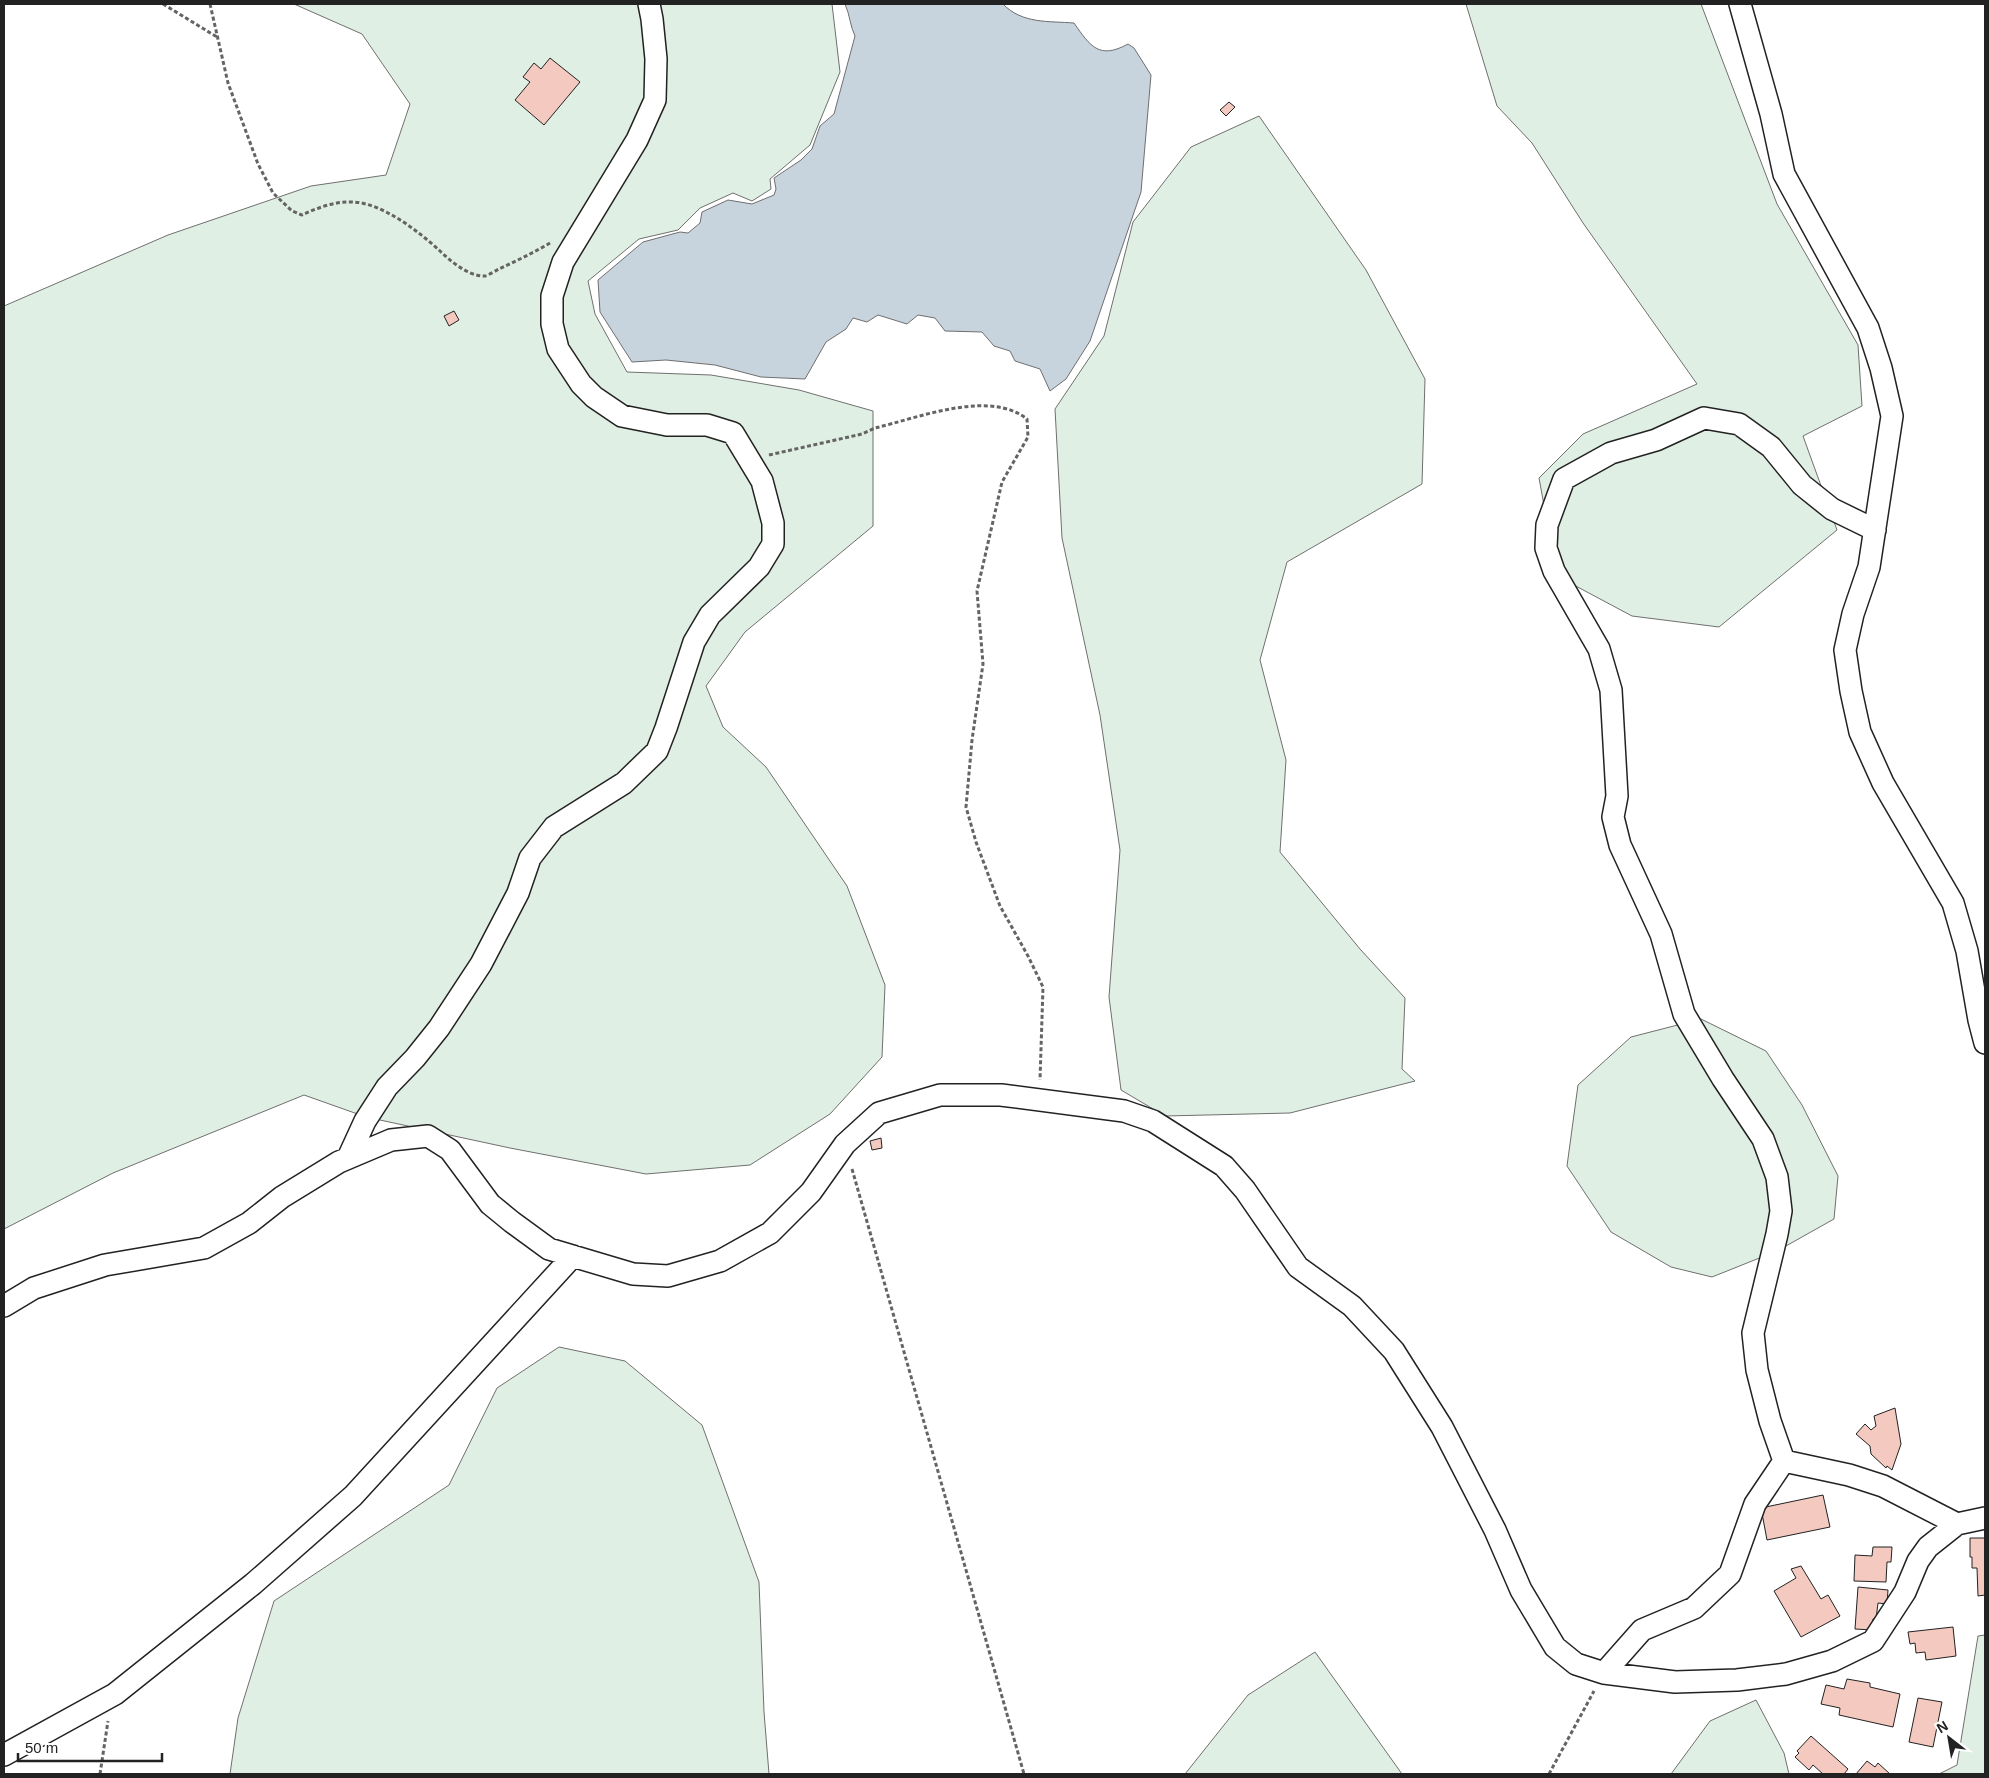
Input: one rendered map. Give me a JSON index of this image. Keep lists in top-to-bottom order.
{
  "scale_bar": "50 m",
  "north": "top left"
}
